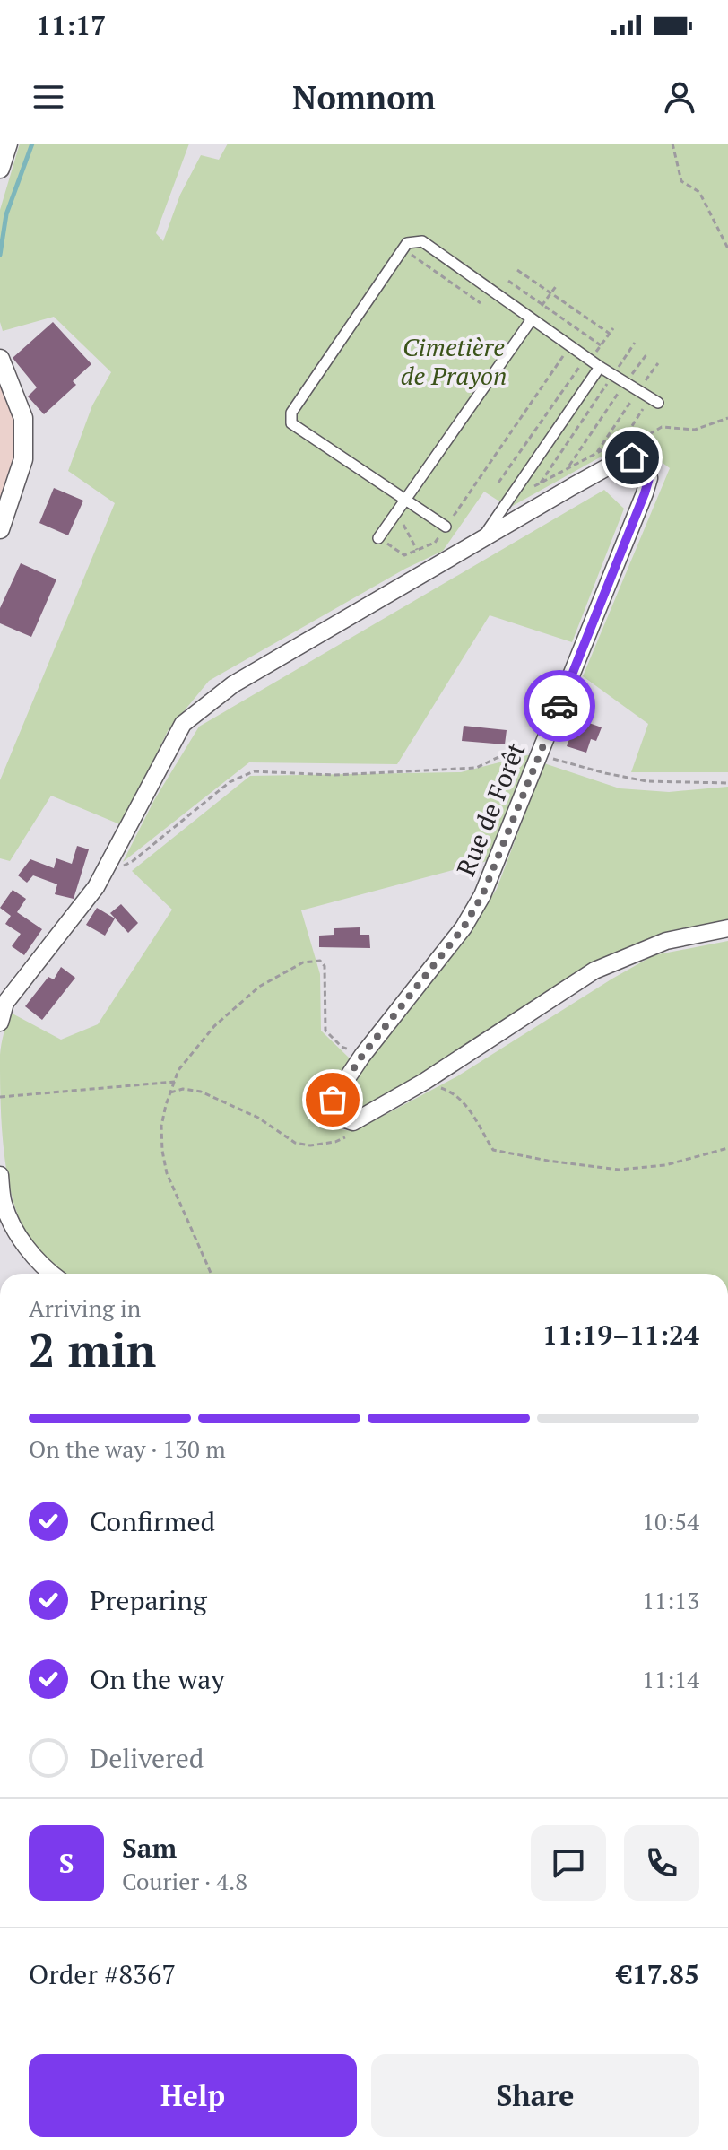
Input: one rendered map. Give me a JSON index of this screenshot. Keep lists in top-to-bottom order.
{
  "streets": {
    "street": ["Rue de Forêt"]
  },
  "parks": ["Cimetière de Prayon"],
  "page": {
    "status": "11:17",
    "header": "Nomnom",
    "heading": ["2 min", "Arriving in", "11:19–11:24"],
    "panel": [
      "Sam",
      "Courier · 4.8",
      "Order #8367",
      "€17.85"
    ],
    "bar": "On the way · 130 m",
    "list": [
      ["Confirmed", "10:54"],
      ["Preparing", "11:13"],
      ["On the way", "11:14"],
      "Delivered"
    ],
    "round": "S",
    "buttons": ["Help", "Share"]
  }
}
